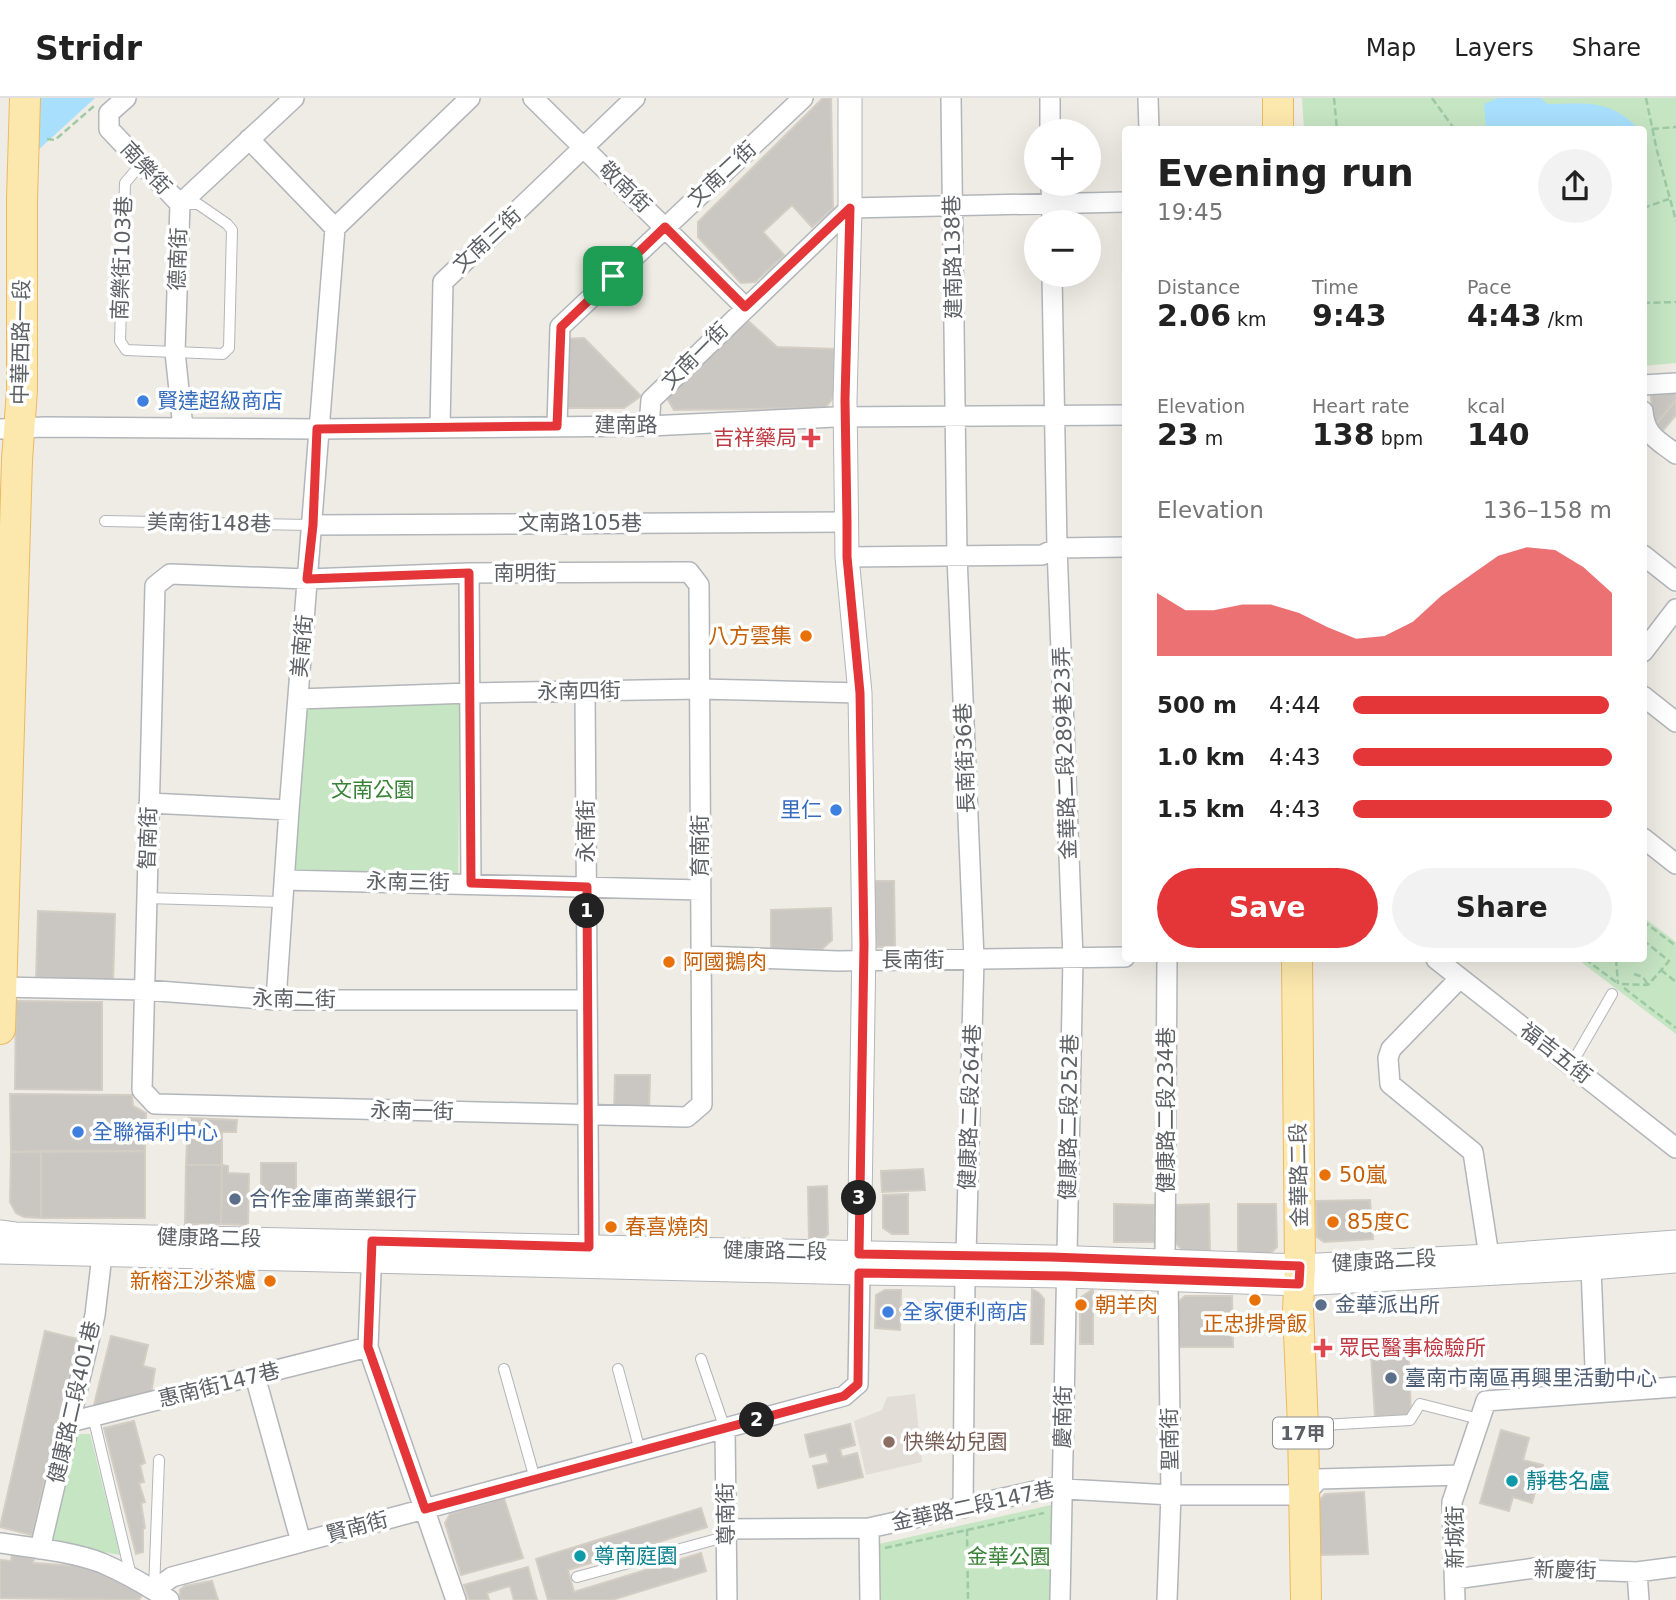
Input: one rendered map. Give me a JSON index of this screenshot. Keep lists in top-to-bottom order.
{
  "streets": {
    "main road": ["中華西路一段", "金華路二段", "17甲"],
    "street": [
      "南樂街",
      "文南二街",
      "敬南街",
      "文南三街",
      "建南路138巷",
      "德南街",
      "文南一街",
      "建南路",
      "文南路105巷",
      "南明街",
      "美南街",
      "永南四街",
      "金華路二段289巷23弄",
      "長南街36巷",
      "永南街",
      "智南街",
      "育南街",
      "永南三街",
      "長南街",
      "永南二街",
      "福吉五街",
      "健康路二段264巷",
      "健康路二段234巷",
      "永南一街",
      "健康路二段252巷",
      "健康路二段",
      "惠南街147巷",
      "健康路二段401巷",
      "慶南街",
      "聖南街",
      "金華路二段147巷",
      "尊南街",
      "賢南街",
      "新城街",
      "新慶街"
    ],
    "lane": ["南樂街103巷", "美南街148巷"]
  },
  "crossings": [
    ["南樂街", "南樂街103巷"],
    ["南樂街", "德南街"],
    ["文南二街", "敬南街"],
    ["文南二街", "建南路"],
    ["敬南街", "文南三街"],
    ["敬南街", "文南一街"],
    ["文南三街", "建南路"],
    ["建南路138巷", "建南路"],
    ["建南路138巷", "長南街36巷"],
    ["南樂街103巷", "德南街"],
    ["德南街", "建南路"],
    ["中華西路一段", "建南路"],
    ["中華西路一段", "永南二街"],
    ["文南一街", "建南路"],
    ["建南路", "美南街"],
    ["建南路", "金華路二段289巷23弄"],
    ["美南街148巷", "文南路105巷"],
    ["美南街148巷", "美南街"],
    ["文南路105巷", "美南街"],
    ["南明街", "美南街"],
    ["南明街", "智南街"],
    ["南明街", "育南街"],
    ["美南街", "永南四街"],
    ["美南街", "永南三街"],
    ["美南街", "永南二街"],
    ["永南四街", "永南街"],
    ["永南四街", "育南街"],
    ["金華路二段289巷23弄", "長南街"],
    ["金華路二段289巷23弄", "健康路二段252巷"],
    ["長南街36巷", "長南街"],
    ["長南街36巷", "健康路二段264巷"],
    ["永南街", "永南三街"],
    ["永南街", "永南二街"],
    ["永南街", "永南一街"],
    ["永南街", "健康路二段"],
    ["智南街", "永南二街"],
    ["智南街", "永南一街"],
    ["育南街", "永南三街"],
    ["育南街", "長南街"],
    ["育南街", "永南一街"],
    ["長南街", "健康路二段264巷"],
    ["長南街", "健康路二段252巷"],
    ["健康路二段264巷", "健康路二段"],
    ["健康路二段264巷", "金華路二段147巷"],
    ["健康路二段234巷", "健康路二段"],
    ["健康路二段234巷", "聖南街"],
    ["健康路二段252巷", "健康路二段"],
    ["健康路二段252巷", "慶南街"],
    ["金華路二段", "健康路二段"],
    ["金華路二段", "金華路二段147巷"],
    ["健康路二段", "健康路二段401巷"],
    ["健康路二段", "慶南街"],
    ["健康路二段", "聖南街"],
    ["健康路二段", "賢南街"],
    ["惠南街147巷", "健康路二段401巷"],
    ["慶南街", "金華路二段147巷"],
    ["聖南街", "金華路二段147巷"],
    ["金華路二段147巷", "尊南街"],
    ["尊南街", "賢南街"],
    ["新城街", "新慶街"]
  ],
  "parks": ["文南公園", "金華公園"],
  "places": {
    "other": [
      "賢達超級商店",
      "八方雲集",
      "里仁",
      "阿國鵝肉",
      "全聯福利中心",
      "50嵐",
      "合作金庫商業銀行",
      "85度C",
      "春喜燒肉",
      "新榕江沙茶爐",
      "正忠排骨飯",
      "朝羊肉",
      "金華派出所",
      "全家便利商店",
      "臺南市南區再興里活動中心",
      "快樂幼兒園",
      "靜巷名盧",
      "尊南庭園"
    ],
    "health": ["吉祥藥局", "眾民醫事檢驗所"]
  },
  "page": {
    "header": "Stridr",
    "nav": ["Map", "Layers", "Share"],
    "map_buttons": ["+", "−"],
    "heading": ["Evening run", "19:45"],
    "stats": [
      ["Distance", "2.06 km"],
      ["Time", "9:43"],
      ["Pace", "4:43 /km"],
      ["Elevation", "23 m"],
      ["Heart rate", "138 bpm"],
      ["kcal", "140"]
    ],
    "chart": ["Elevation", "136–158 m"],
    "list": [
      {
        "name": "500 m",
        "note": "4:44"
      },
      {
        "name": "1.0 km",
        "note": "4:43"
      },
      {
        "name": "1.5 km",
        "note": "4:43"
      }
    ],
    "buttons": ["Save", "Share"],
    "pins": ["1", "3", "2"]
  }
}
